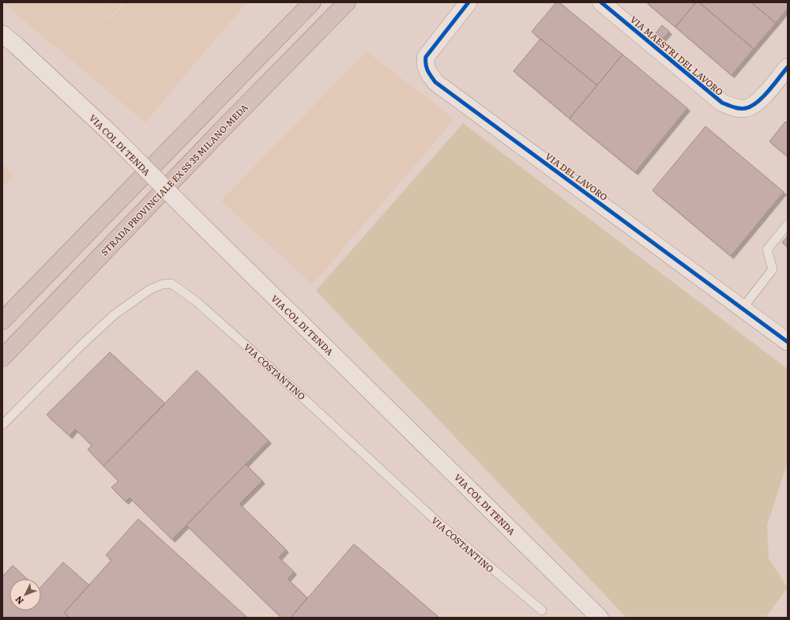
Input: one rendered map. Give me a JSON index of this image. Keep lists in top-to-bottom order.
{
  "streets": {
    "highway": ["STRADA PROVINCIALE EX SS 35 MILANO-MEDA"],
    "main road": ["VIA MAESTRI DEL LAVORO", "VIA COL DI TENDA", "VIA DEL LAVORO"],
    "lane": ["VIA COSTANTINO"]
  },
  "north": "bottom left"
}
